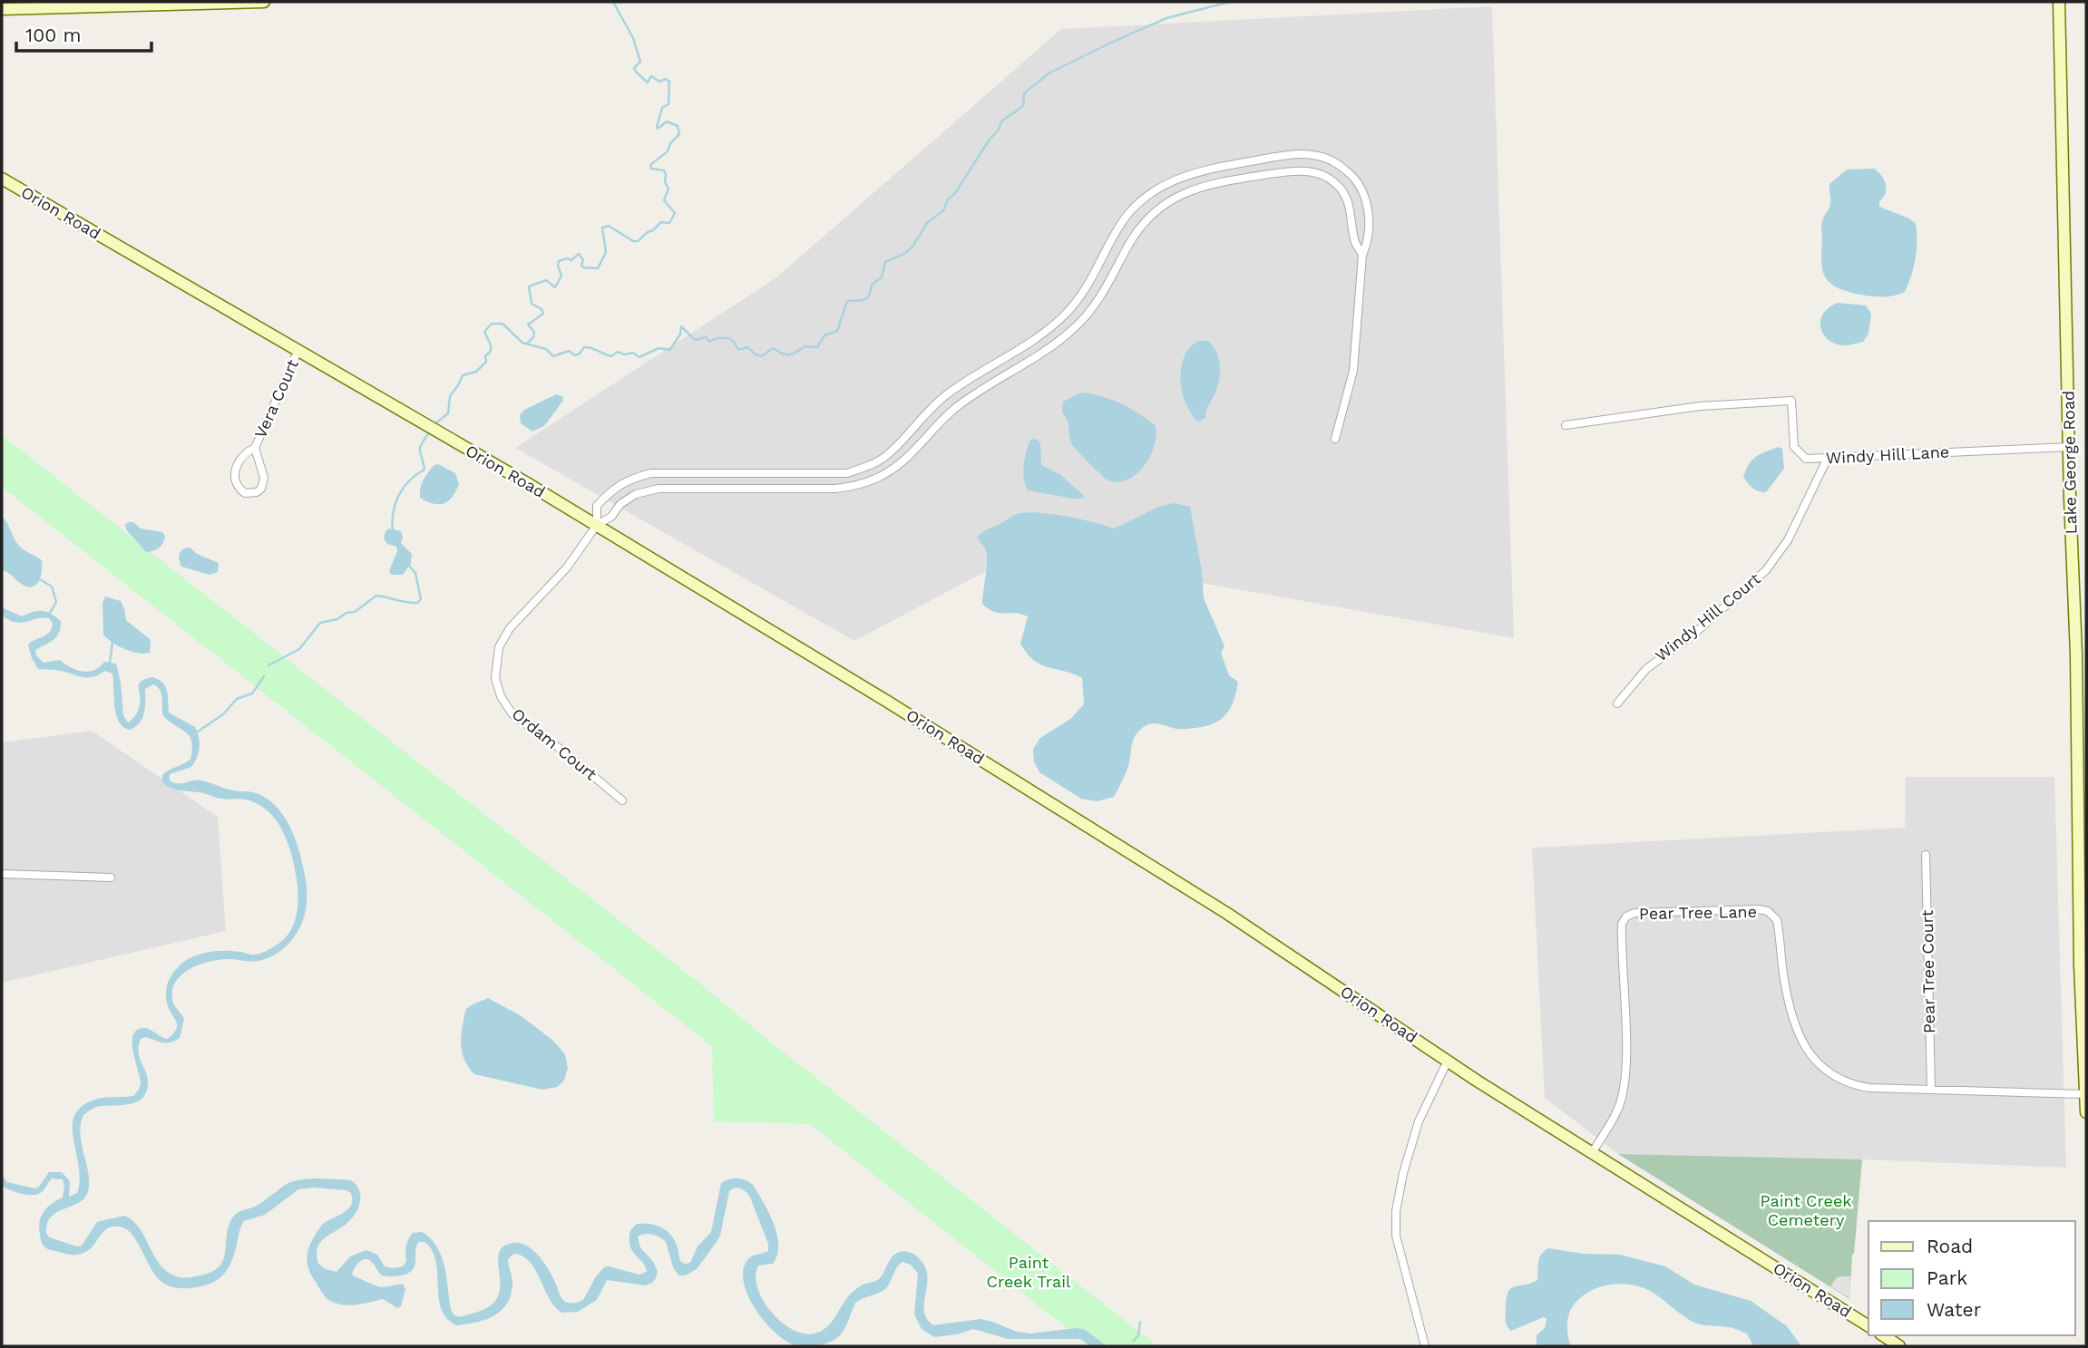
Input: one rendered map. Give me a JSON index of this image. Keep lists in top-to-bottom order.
{
  "streets": {
    "main road": ["Orion Road", "Lake George Road"],
    "street": [
      "Vera Court",
      "Windy Hill Lane",
      "Windy Hill Court",
      "Ordam Court",
      "Pear Tree Lane",
      "Pear Tree Court"
    ]
  },
  "crossings": [
    ["Orion Road", "Vera Court"],
    ["Orion Road", "Ordam Court"],
    ["Orion Road", "Pear Tree Lane"],
    ["Windy Hill Lane", "Lake George Road"],
    ["Windy Hill Lane", "Windy Hill Court"],
    ["Lake George Road", "Pear Tree Lane"],
    ["Pear Tree Lane", "Pear Tree Court"]
  ],
  "parks": ["Paint Creek Cemetery", "Paint Creek Trail"],
  "legend": ["Road", "Park", "Water"],
  "scale_bar": "100 m"
}
